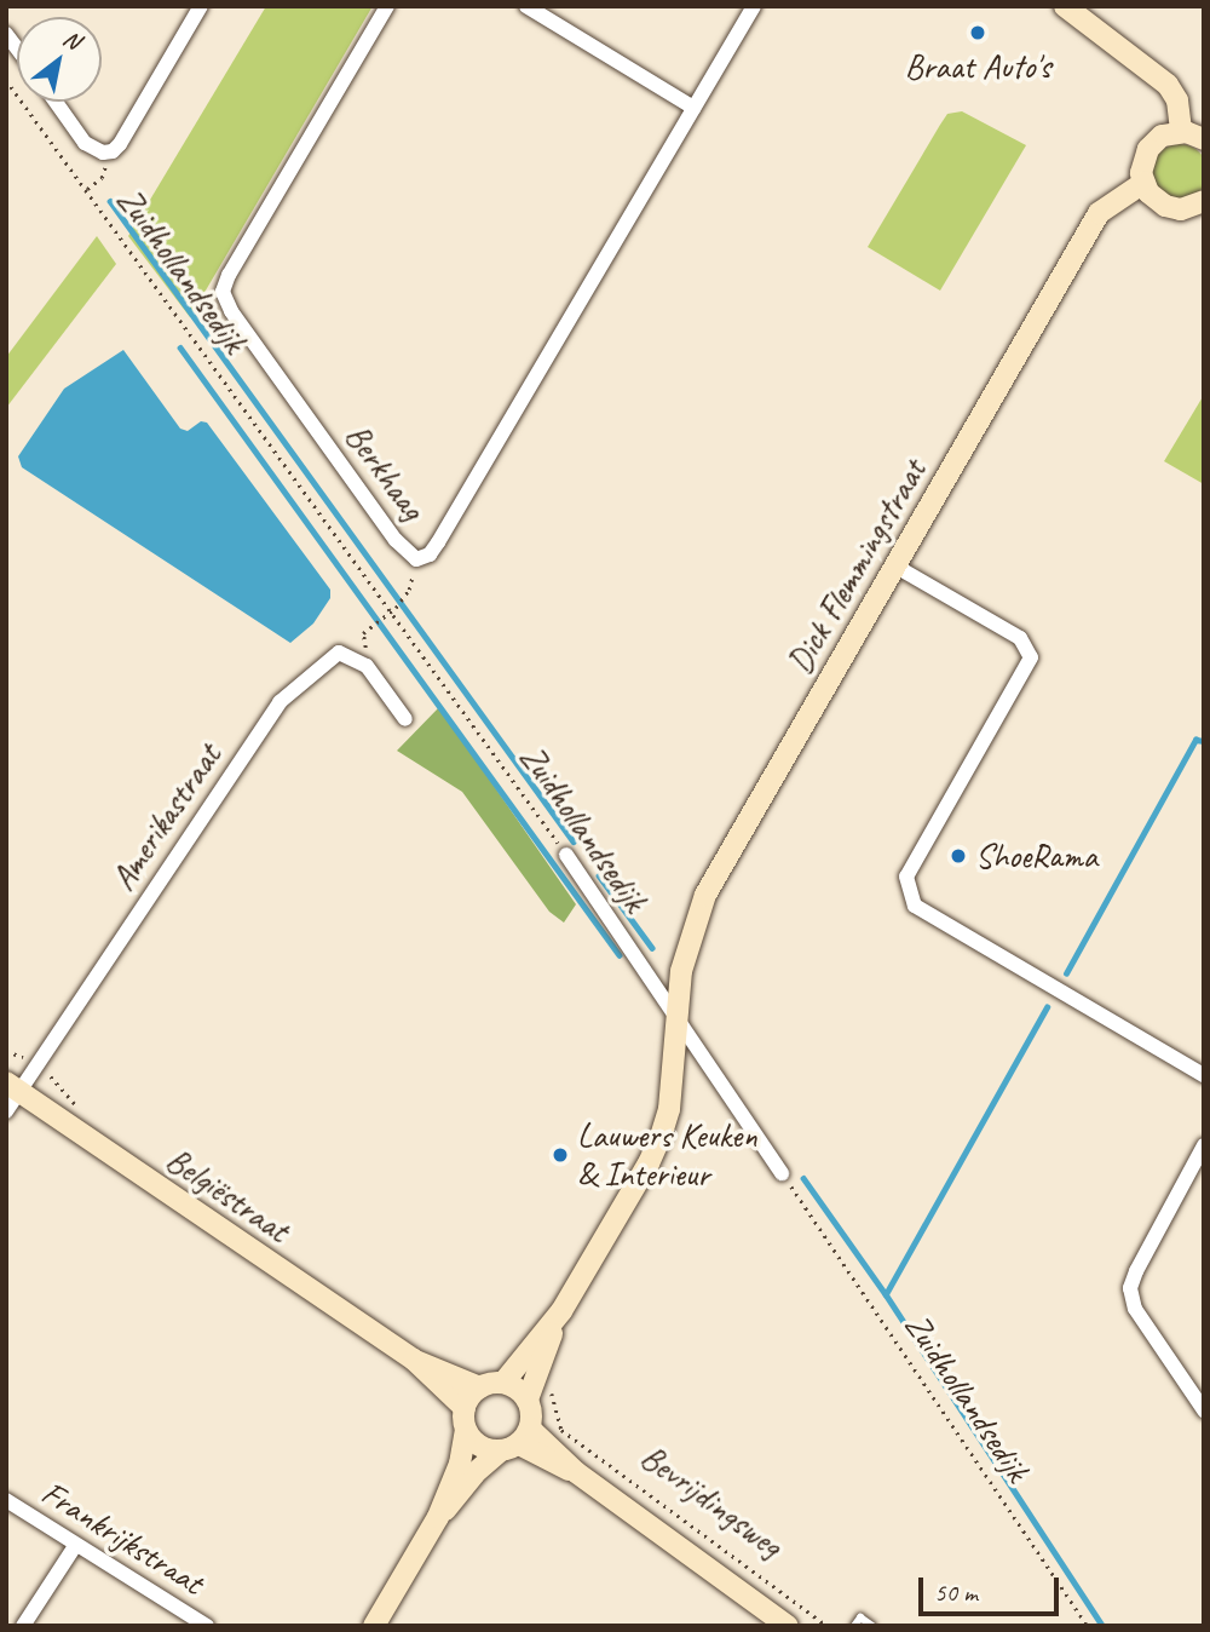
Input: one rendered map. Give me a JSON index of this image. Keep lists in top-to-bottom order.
{
  "streets": {
    "street": [
      "Zuidhollandsedijk",
      "Berkhaag",
      "Dick Flemmingstraat",
      "Amerikastraat",
      "Belgiëstraat",
      "Bevrijdingsweg",
      "Frankrijkstraat"
    ]
  },
  "crossings": [
    ["Zuidhollandsedijk", "Dick Flemmingstraat"],
    ["Amerikastraat", "Belgiëstraat"],
    ["Belgiëstraat", "Bevrijdingsweg"]
  ],
  "places": ["Braat Auto's", "ShoeRama", "Lauwers Keuken & Interieur"],
  "scale_bar": "50 m",
  "north": "top right"
}
